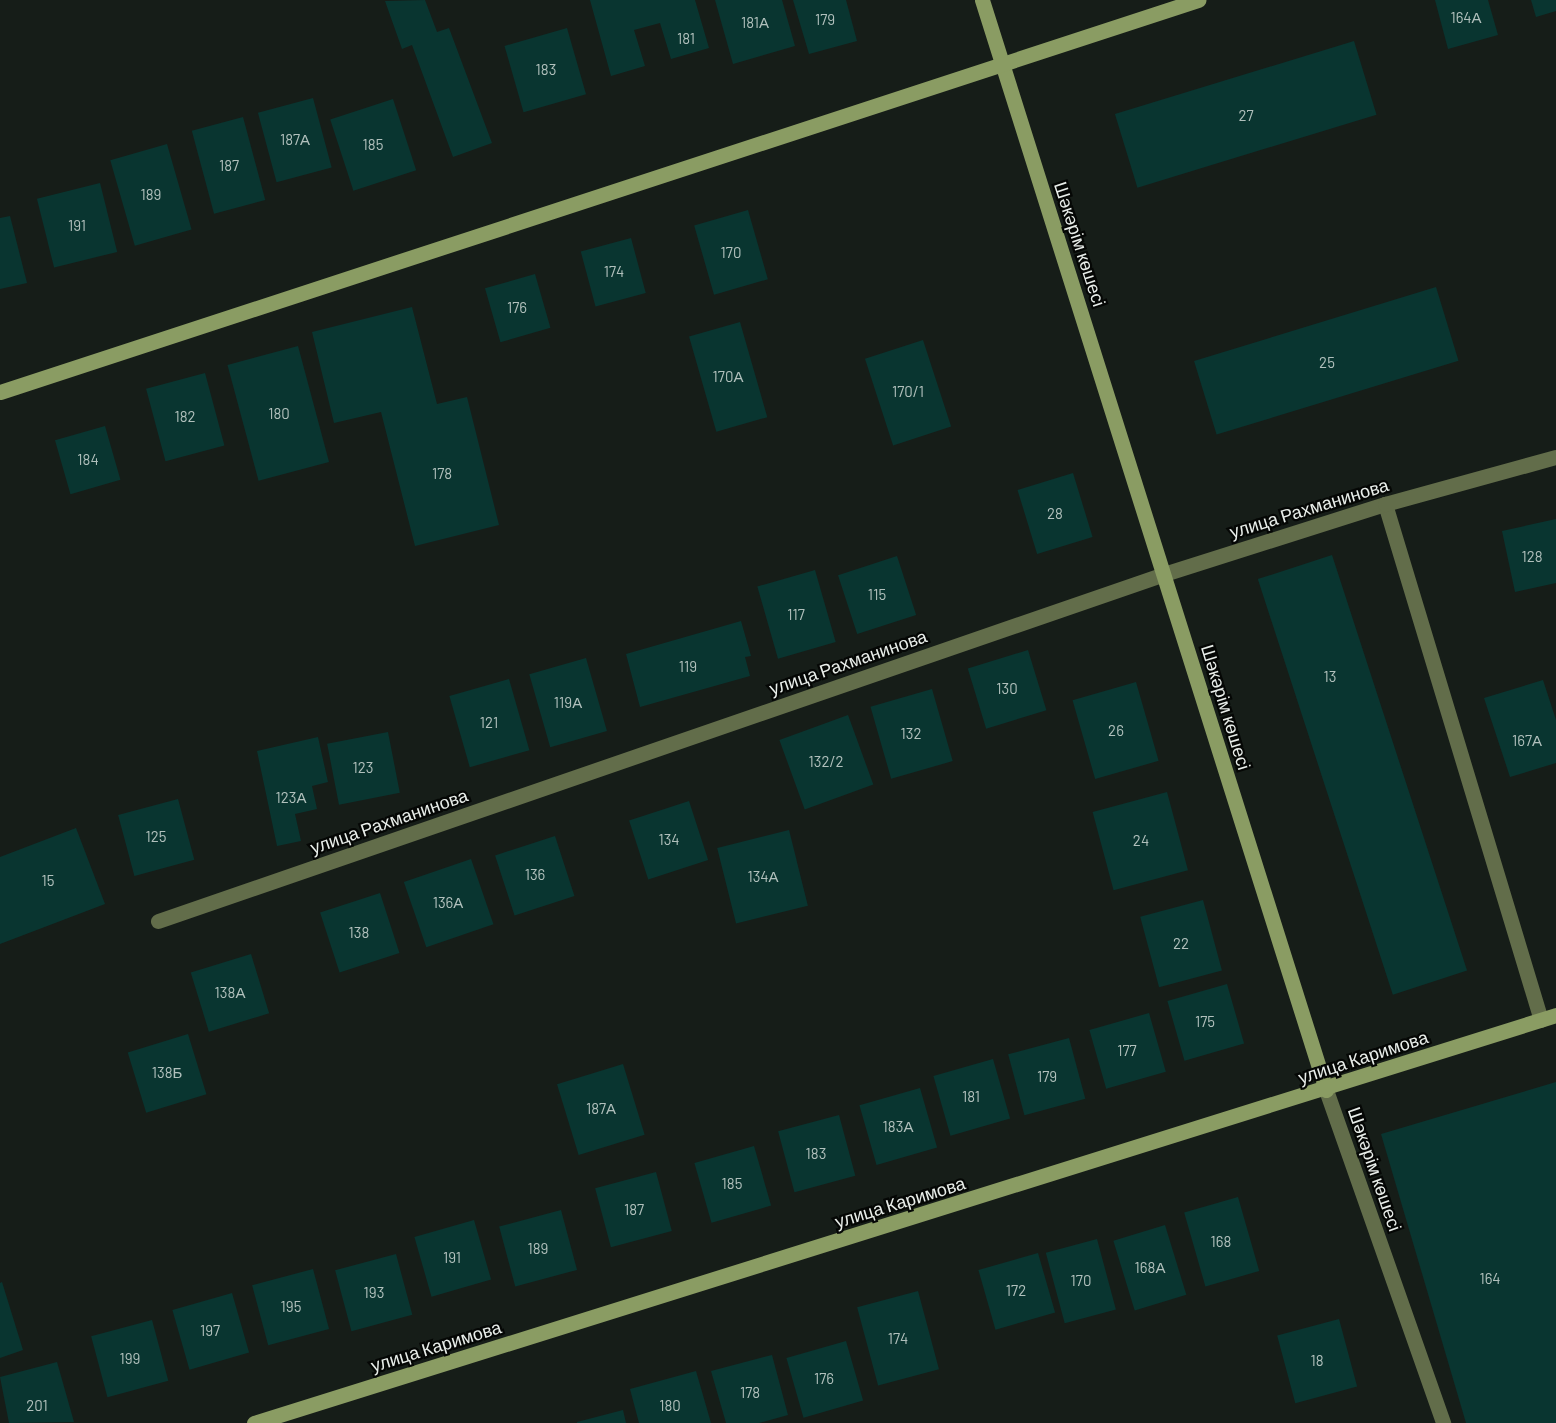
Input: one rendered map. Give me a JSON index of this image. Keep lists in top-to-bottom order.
{
  "streets": {
    "street": ["Шәкәрім көшесі", "улица Рахманинова", "улица Каримова"]
  },
  "crossings": [
    ["Шәкәрім көшесі", "улица Рахманинова"],
    ["Шәкәрім көшесі", "улица Каримова"]
  ],
  "house_numbers": [
    "164А",
    "179",
    "181А",
    "181",
    "183",
    "27",
    "187А",
    "185",
    "187",
    "189",
    "191",
    "170",
    "174",
    "176",
    "25",
    "170А",
    "170/1",
    "180",
    "182",
    "184",
    "178",
    "28",
    "128",
    "115",
    "117",
    "119",
    "13",
    "130",
    "119А",
    "121",
    "26",
    "132",
    "167А",
    "132/2",
    "123",
    "123А",
    "125",
    "134",
    "24",
    "136",
    "134А",
    "15",
    "136А",
    "138",
    "22",
    "138А",
    "175",
    "177",
    "138Б",
    "179",
    "181",
    "187А",
    "183А",
    "183",
    "185",
    "187",
    "168",
    "189",
    "191",
    "168А",
    "164",
    "170",
    "172",
    "193",
    "195",
    "197",
    "174",
    "199",
    "18",
    "176",
    "178",
    "201",
    "180"
  ]
}
